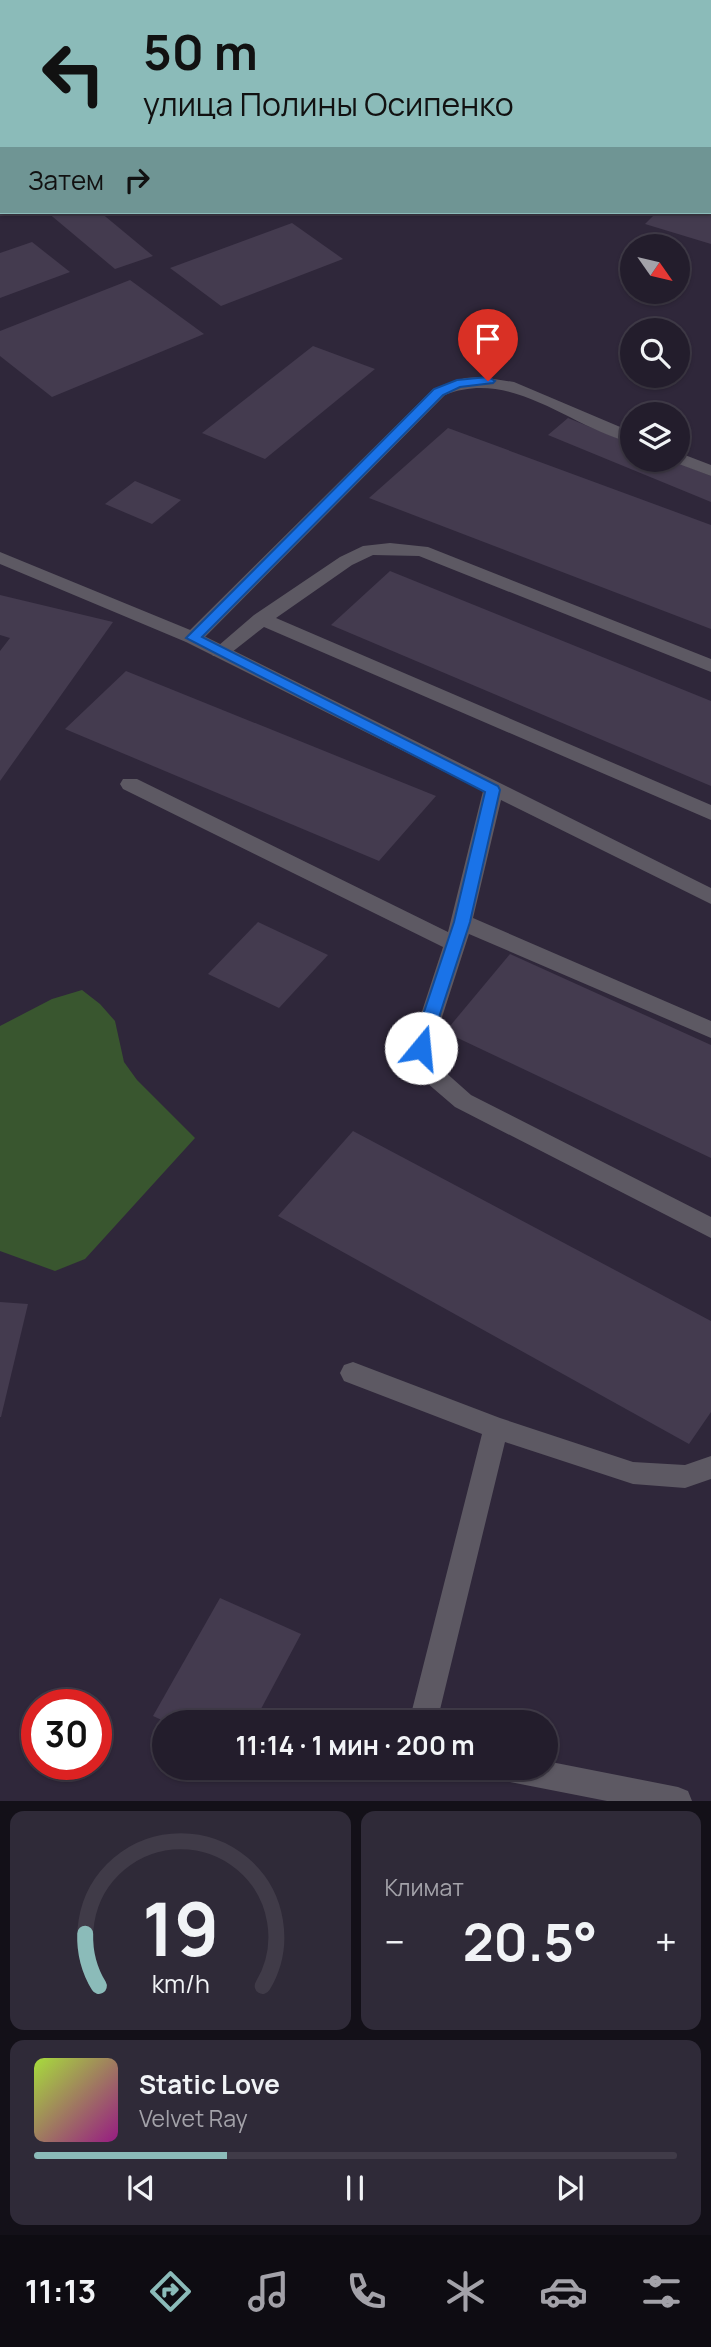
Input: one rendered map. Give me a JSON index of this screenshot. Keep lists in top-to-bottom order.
{
  "north": "bottom right",
  "page": {
    "turn": ["50 m", "улица Полины Осипенко"],
    "then": "Затем",
    "limit": "30",
    "trip": "11:14 · 1 мин · 200 m",
    "tile": "Климат",
    "heat": ["−", "20.5°", "+"],
    "song": ["Static Love", "Velvet Ray"],
    "tabs": "11:13",
    "gauge": ["19", "km/h"]
  }
}
